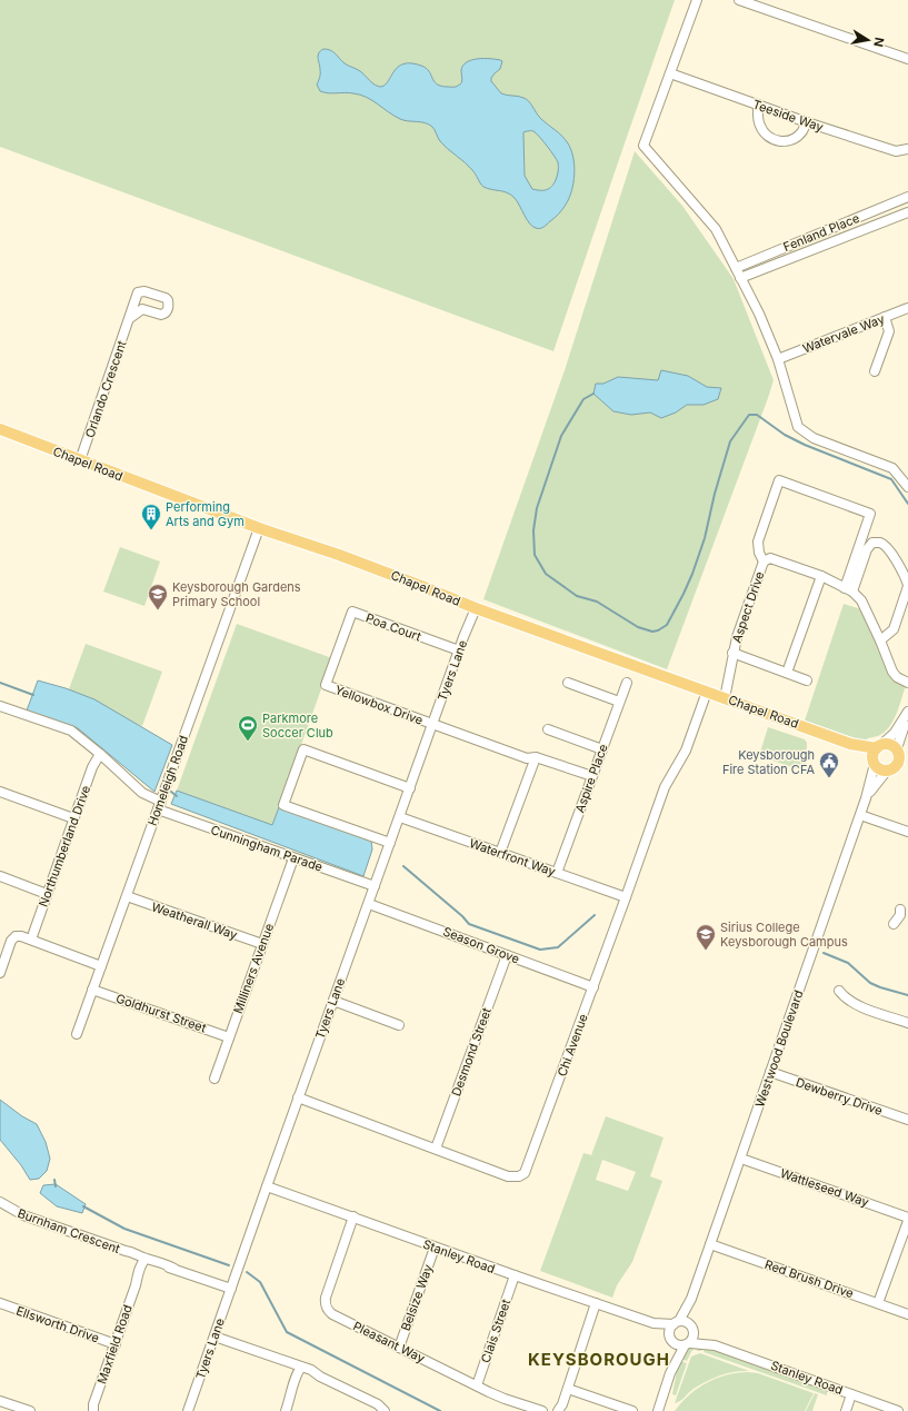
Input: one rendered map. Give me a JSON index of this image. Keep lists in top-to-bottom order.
{
  "streets": {
    "main road": ["Chapel Road"],
    "street": [
      "Teeside Way",
      "Fenland Place",
      "Watervale Way",
      "Orlando Crescent",
      "Aspect Drive",
      "Poa Court",
      "Tyers Lane",
      "Yellowbox Drive",
      "Aspire Place",
      "Homeleigh Road",
      "Northumberland Drive",
      "Cunningham Parade",
      "Waterfront Way",
      "Weatherall Way",
      "Season Grove",
      "Milliners Avenue",
      "Goldhurst Street",
      "Chi Avenue",
      "Westwood Boulevard",
      "Desmond Street",
      "Dewberry Drive",
      "Wattleseed Way",
      "Burnham Crescent",
      "Stanley Road",
      "Red Brush Drive",
      "Belsize Way",
      "Ellsworth Drive",
      "Clais Street",
      "Pleasant Way",
      "Maxfield Road"
    ]
  },
  "crossings": [
    ["Orlando Crescent", "Chapel Road"],
    ["Chapel Road", "Aspect Drive"],
    ["Chapel Road", "Tyers Lane"],
    ["Chapel Road", "Homeleigh Road"],
    ["Chapel Road", "Chi Avenue"],
    ["Chapel Road", "Westwood Boulevard"],
    ["Poa Court", "Tyers Lane"],
    ["Poa Court", "Yellowbox Drive"],
    ["Tyers Lane", "Yellowbox Drive"],
    ["Tyers Lane", "Cunningham Parade"],
    ["Tyers Lane", "Waterfront Way"],
    ["Tyers Lane", "Season Grove"],
    ["Tyers Lane", "Chi Avenue"],
    ["Tyers Lane", "Burnham Crescent"],
    ["Tyers Lane", "Stanley Road"],
    ["Yellowbox Drive", "Aspire Place"],
    ["Aspire Place", "Waterfront Way"],
    ["Homeleigh Road", "Cunningham Parade"],
    ["Homeleigh Road", "Weatherall Way"],
    ["Homeleigh Road", "Goldhurst Street"],
    ["Northumberland Drive", "Cunningham Parade"],
    ["Cunningham Parade", "Milliners Avenue"],
    ["Waterfront Way", "Chi Avenue"],
    ["Weatherall Way", "Milliners Avenue"],
    ["Season Grove", "Chi Avenue"],
    ["Season Grove", "Desmond Street"],
    ["Milliners Avenue", "Goldhurst Street"],
    ["Chi Avenue", "Desmond Street"],
    ["Westwood Boulevard", "Dewberry Drive"],
    ["Westwood Boulevard", "Wattleseed Way"],
    ["Westwood Boulevard", "Stanley Road"],
    ["Westwood Boulevard", "Red Brush Drive"],
    ["Burnham Crescent", "Maxfield Road"],
    ["Stanley Road", "Belsize Way"],
    ["Stanley Road", "Clais Street"],
    ["Stanley Road", "Pleasant Way"],
    ["Belsize Way", "Pleasant Way"],
    ["Ellsworth Drive", "Maxfield Road"],
    ["Clais Street", "Pleasant Way"]
  ],
  "districts": ["KEYSBOROUGH"],
  "places": {
    "building": ["Performing Arts and Gym"],
    "school or university": ["Keysborough Gardens Primary School", "Sirius College Keysborough Campus"],
    "sports": ["Parkmore Soccer Club"],
    "public building": ["Keysborough Fire Station CFA"]
  },
  "north": "right"
}
